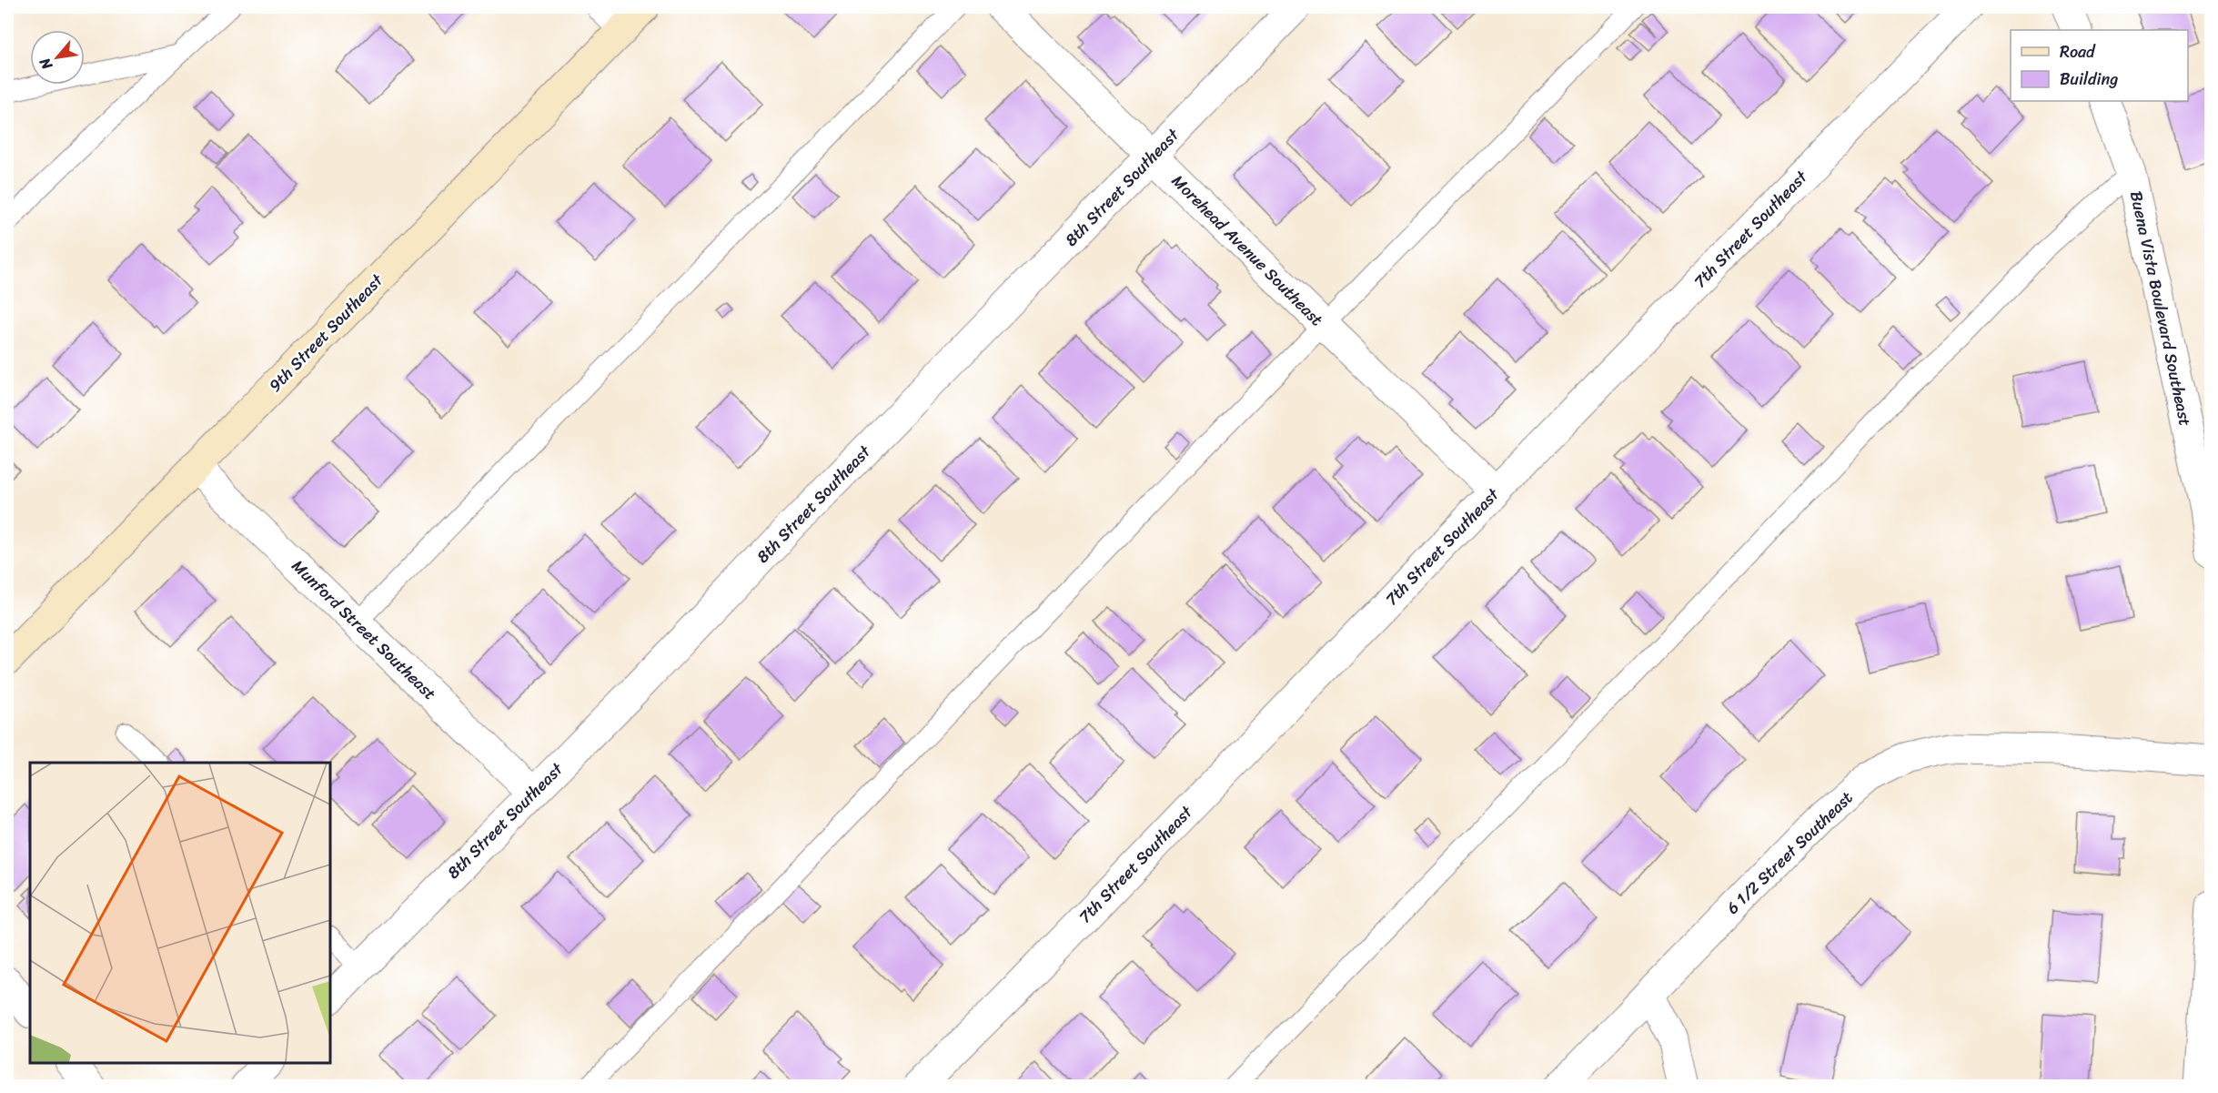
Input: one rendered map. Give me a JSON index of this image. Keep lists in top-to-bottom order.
{
  "streets": {
    "street": [
      "8th Street Southeast",
      "7th Street Southeast",
      "Morehead Avenue Southeast",
      "Buena Vista Boulevard Southeast",
      "9th Street Southeast",
      "Munford Street Southeast",
      "6 1/2 Street Southeast"
    ]
  },
  "crossings": [
    ["8th Street Southeast", "Morehead Avenue Southeast"],
    ["8th Street Southeast", "Munford Street Southeast"],
    ["7th Street Southeast", "Morehead Avenue Southeast"],
    ["9th Street Southeast", "Munford Street Southeast"]
  ],
  "legend": ["Road", "Building"],
  "north": "bottom left"
}
